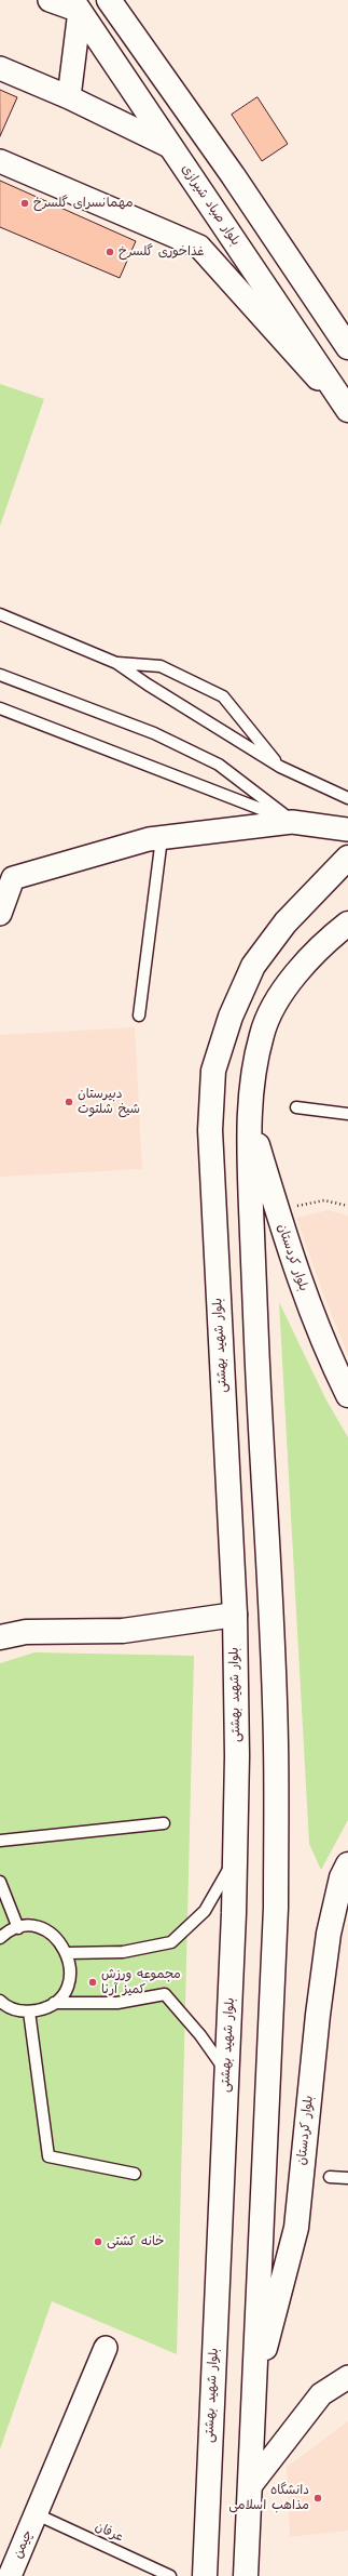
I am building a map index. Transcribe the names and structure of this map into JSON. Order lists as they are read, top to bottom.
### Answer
{
  "streets": {
    "main road": ["بلوار صیاد شیرازی", "بلوار کردستان", "بلوار شهید بهشتی"],
    "street": ["چیمن"],
    "lane": ["عرفان"]
  },
  "crossings": [
    ["عرفان", "چیمن"]
  ],
  "places": [
    "مهمانسرای گلسرخ",
    "غذاخوری گلسرخ",
    "دبیرستان شیخ شلتوت",
    "مجموعه ورزش کمیز آرنا",
    "خانه کشتی",
    "دانشگاه مذاهب اسلامی"
  ]
}
